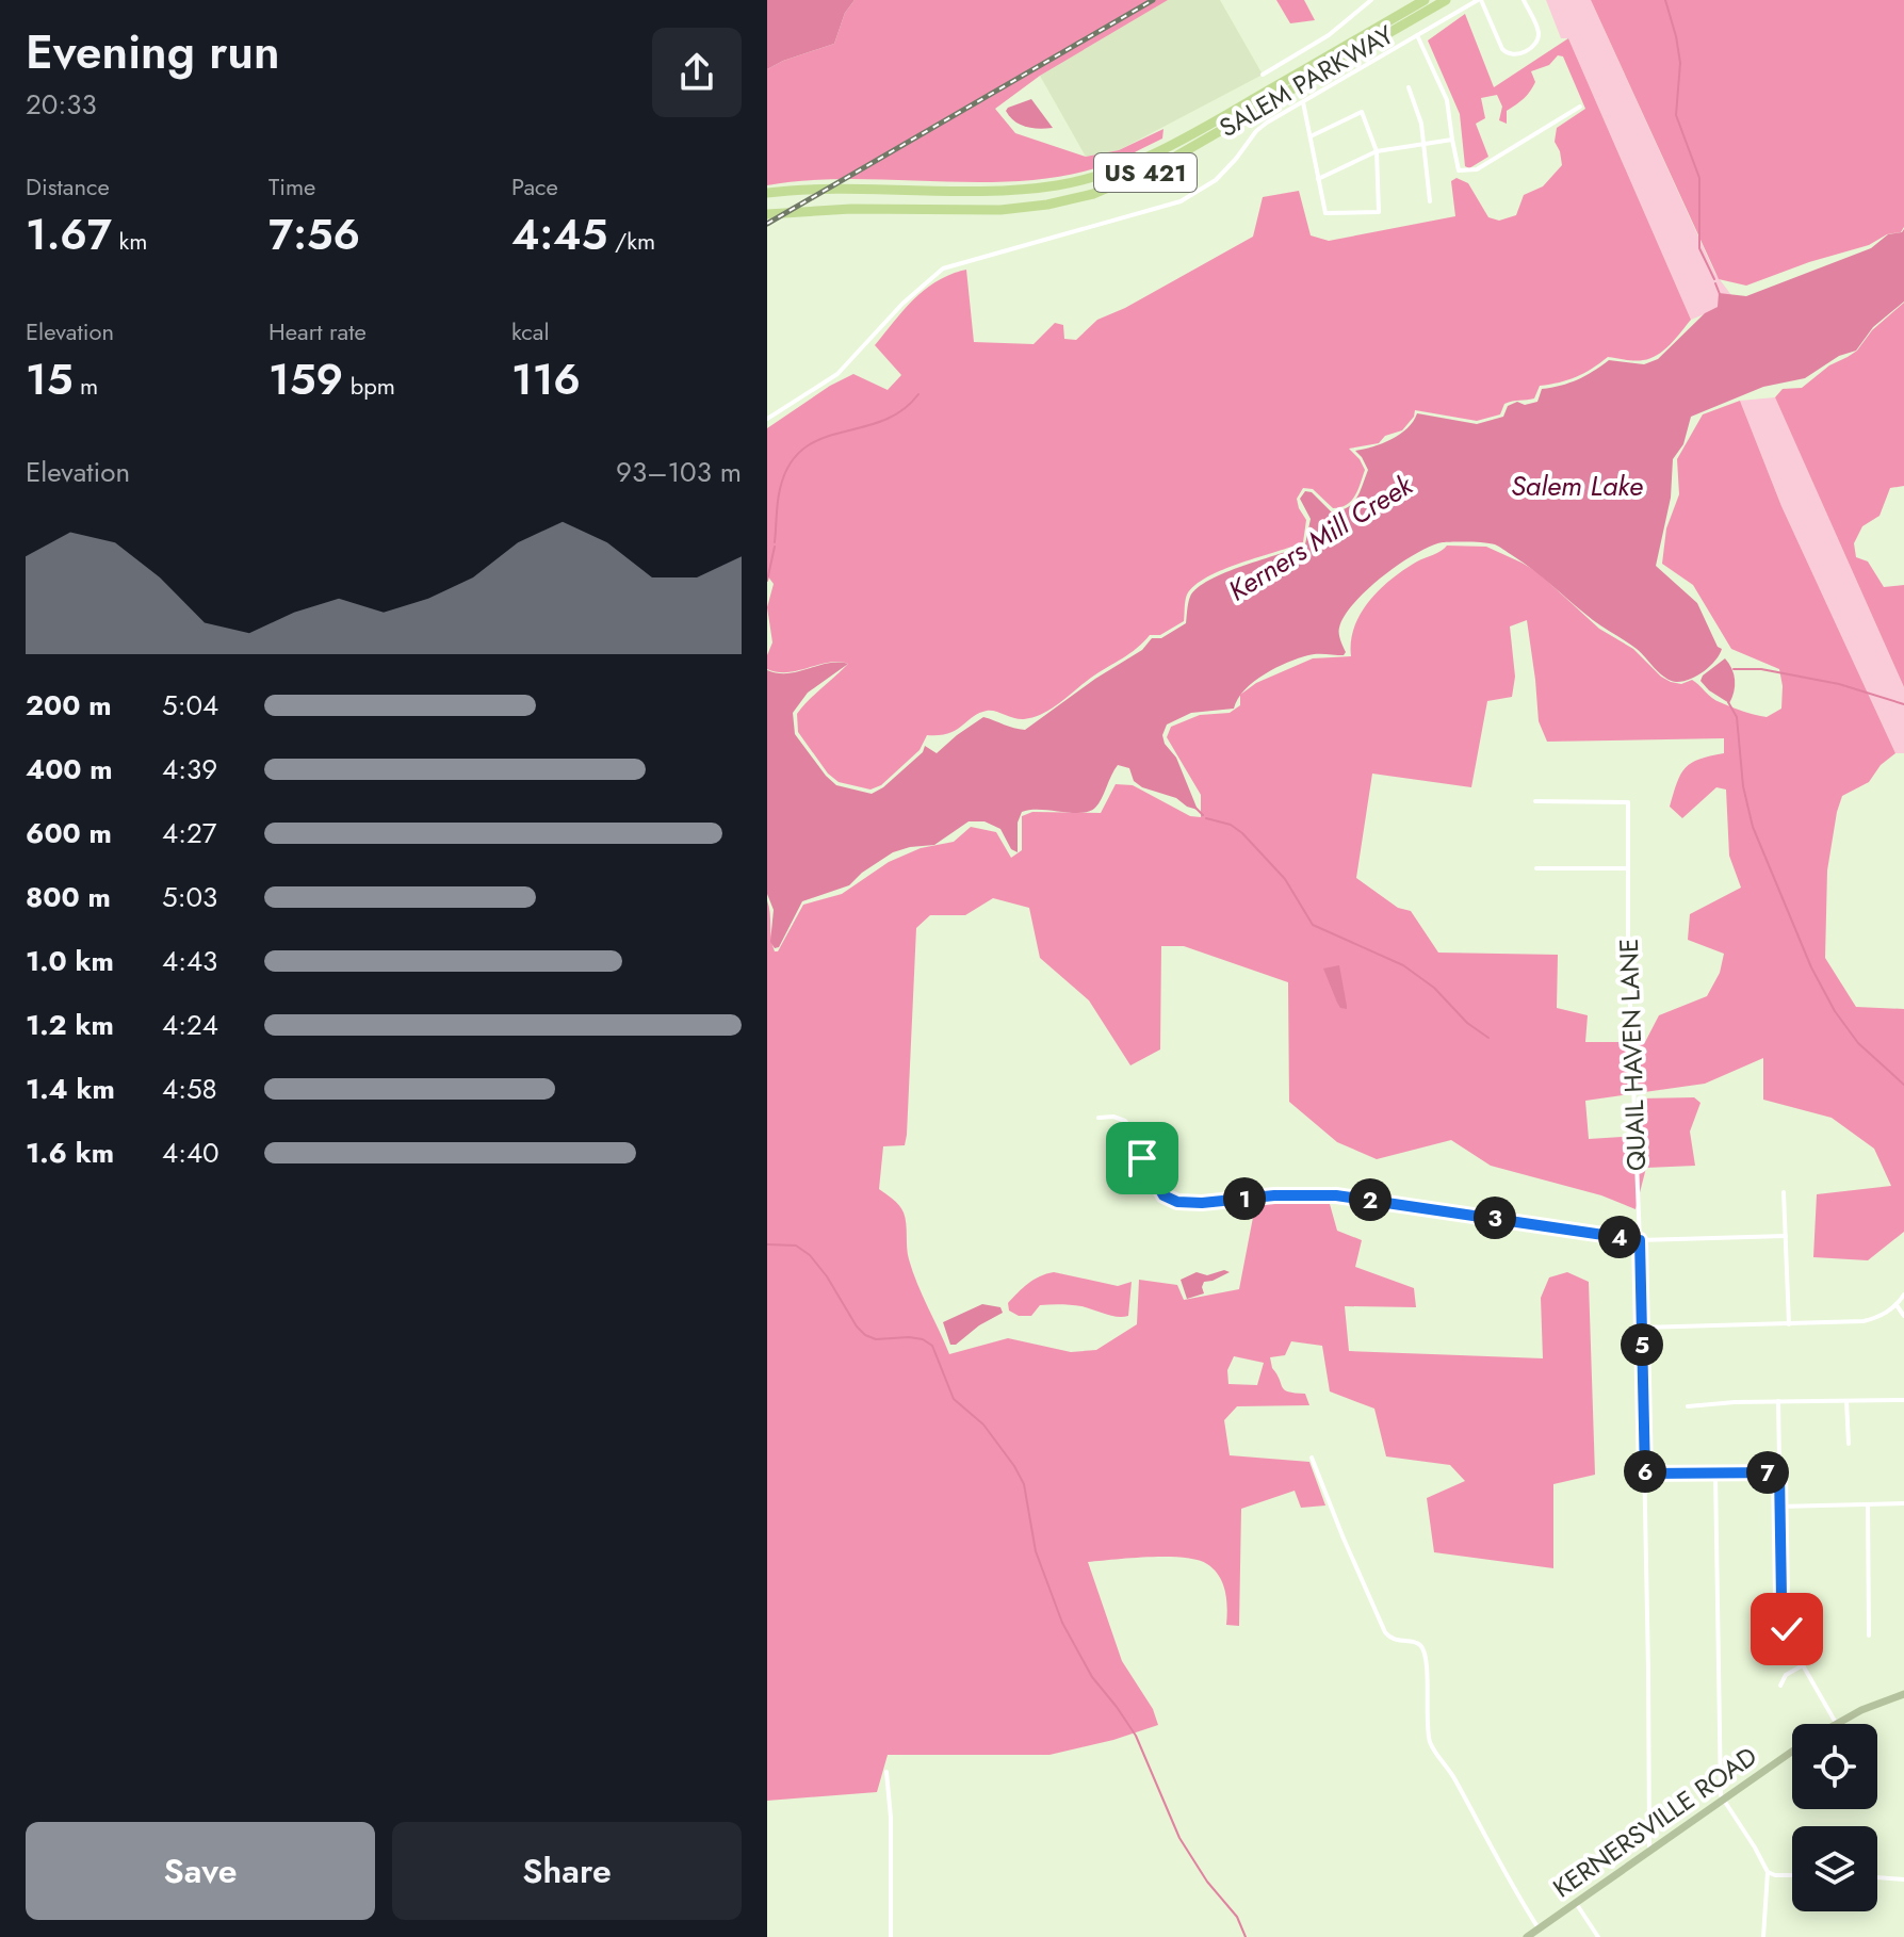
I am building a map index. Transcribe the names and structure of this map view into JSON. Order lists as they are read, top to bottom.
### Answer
{
  "streets": {
    "highway": ["SALEM PARKWAY", "US 421"],
    "main road": ["KERNERSVILLE ROAD"],
    "street": ["QUAIL HAVEN LANE"]
  },
  "crossings": [
    ["QUAIL HAVEN LANE", "KERNERSVILLE ROAD"]
  ],
  "water": ["Salem Lake", "Kerners Mill Creek"],
  "page": {
    "heading": ["Evening run", "20:33"],
    "stats": [
      ["Distance", "1.67 km"],
      ["Time", "7:56"],
      ["Pace", "4:45 /km"],
      ["Elevation", "15 m"],
      ["Heart rate", "159 bpm"],
      ["kcal", "116"]
    ],
    "chart": ["Elevation", "93–103 m"],
    "list": [
      {
        "name": "200 m",
        "note": "5:04"
      },
      {
        "name": "400 m",
        "note": "4:39"
      },
      {
        "name": "600 m",
        "note": "4:27"
      },
      {
        "name": "800 m",
        "note": "5:03"
      },
      {
        "name": "1.0 km",
        "note": "4:43"
      },
      {
        "name": "1.2 km",
        "note": "4:24"
      },
      {
        "name": "1.4 km",
        "note": "4:58"
      },
      {
        "name": "1.6 km",
        "note": "4:40"
      }
    ],
    "pins": [
      "1",
      "2",
      "3",
      "4",
      "5",
      "6",
      "7"
    ],
    "buttons": ["Save", "Share"]
  }
}
